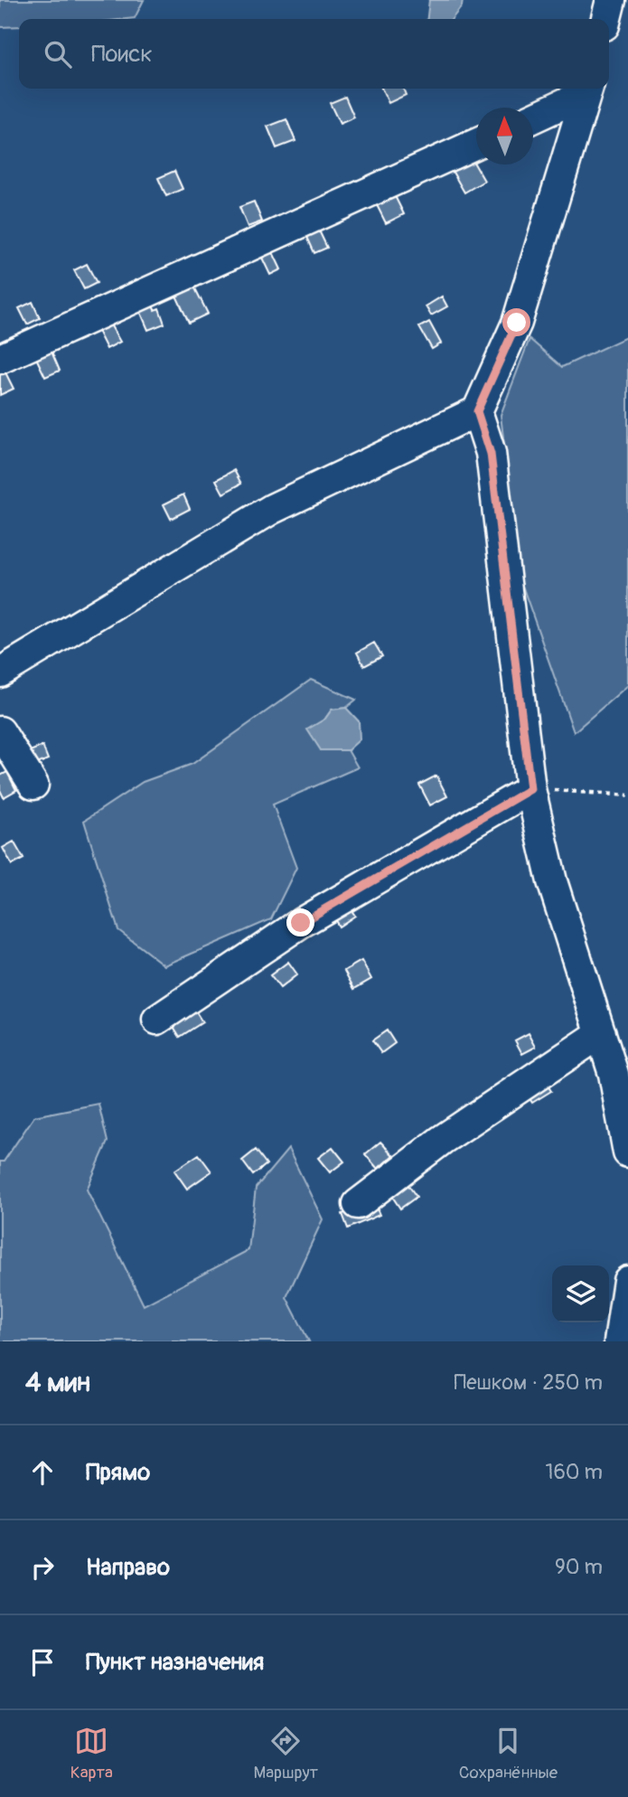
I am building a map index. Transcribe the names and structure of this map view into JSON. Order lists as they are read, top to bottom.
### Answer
{
  "north": "top",
  "page": {
    "search": "Поиск",
    "heading": ["4 мин", "Пешком · 250 m"],
    "list": [
      ["Прямо", "160 m"],
      ["Направо", "90 m"],
      "Пункт назначения"
    ],
    "nav": ["Карта", "Маршрут", "Сохранённые"]
  }
}
